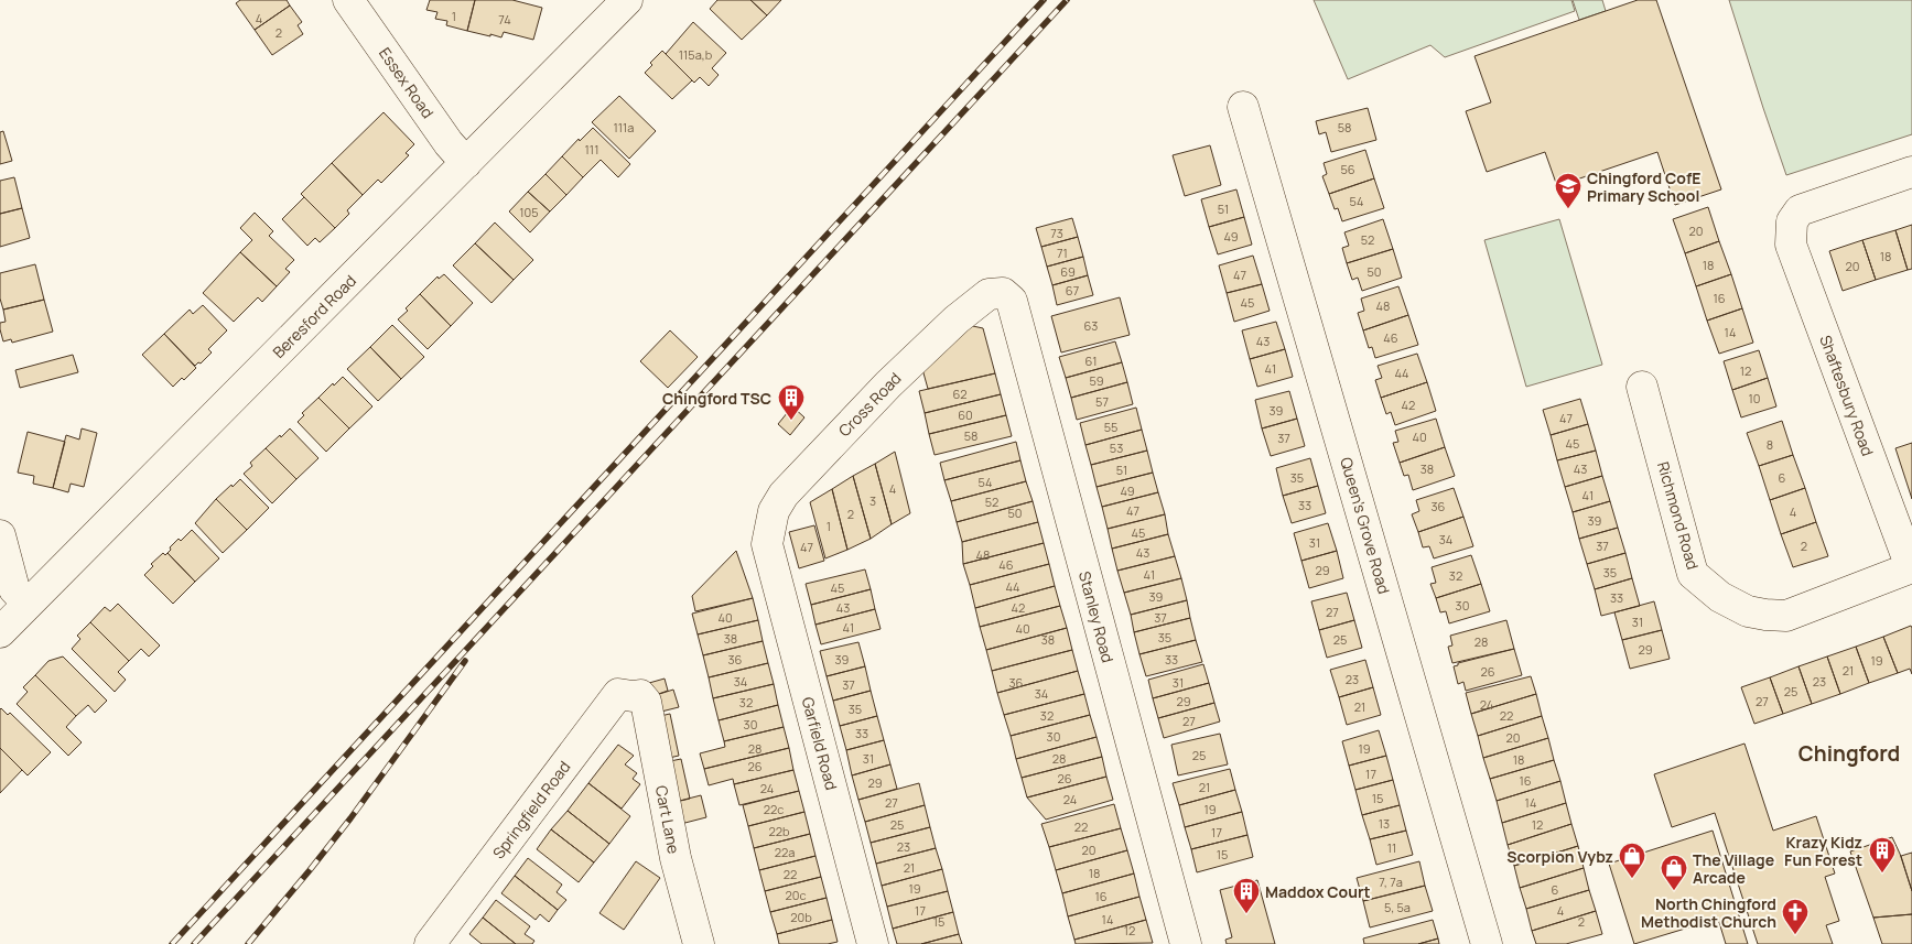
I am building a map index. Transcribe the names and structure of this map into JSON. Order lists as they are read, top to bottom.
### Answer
{
  "streets": {
    "street": [
      "Essex Road",
      "Beresford Road",
      "Shaftesbury Road",
      "Cross Road",
      "Richmond Road",
      "Queen's Grove Road",
      "Stanley Road",
      "Garfield Road",
      "Springfield Road",
      "Cart Lane"
    ]
  },
  "crossings": [
    ["Essex Road", "Beresford Road"],
    ["Shaftesbury Road", "Richmond Road"],
    ["Cross Road", "Stanley Road"],
    ["Cross Road", "Garfield Road"],
    ["Springfield Road", "Cart Lane"]
  ],
  "districts": ["Chingford"],
  "places": {
    "school or university": ["Chingford CofE Primary School"],
    "building": ["Chingford TSC", "Krazy Kidz Fun Forest", "Maddox Court"],
    "shop": ["Scorpion Vybz", "The Village Arcade"],
    "church": ["North Chingford Methodist Church"]
  },
  "house_numbers": [
    "1",
    "4",
    "74",
    "2",
    "115a,b",
    "111a",
    "58",
    "111",
    "56",
    "54",
    "51",
    "105",
    "20",
    "73",
    "49",
    "52",
    "71",
    "18",
    "18",
    "20",
    "69",
    "50",
    "47",
    "67",
    "16",
    "45",
    "48",
    "63",
    "14",
    "46",
    "43",
    "61",
    "41",
    "12",
    "44",
    "59",
    "62",
    "10",
    "57",
    "42",
    "39",
    "60",
    "47",
    "55",
    "58",
    "40",
    "37",
    "45",
    "8",
    "53",
    "38",
    "43",
    "51",
    "35",
    "6",
    "54",
    "4",
    "49",
    "41",
    "3",
    "52",
    "33",
    "36",
    "47",
    "4",
    "50",
    "2",
    "39",
    "1",
    "45",
    "34",
    "31",
    "37",
    "2",
    "47",
    "43",
    "48",
    "46",
    "29",
    "35",
    "41",
    "32",
    "44",
    "45",
    "39",
    "33",
    "30",
    "43",
    "42",
    "27",
    "40",
    "37",
    "31",
    "41",
    "40",
    "35",
    "38",
    "38",
    "25",
    "28",
    "29",
    "36",
    "39",
    "33",
    "19",
    "21",
    "26",
    "23",
    "34",
    "23",
    "36",
    "31",
    "37",
    "25",
    "34",
    "29",
    "27",
    "32",
    "24",
    "21",
    "35",
    "32",
    "22",
    "27",
    "30",
    "33",
    "30",
    "20",
    "28",
    "19",
    "25",
    "31",
    "28",
    "18",
    "26",
    "17",
    "26",
    "16",
    "29",
    "21",
    "24",
    "15",
    "24",
    "27",
    "14",
    "22c",
    "19",
    "13",
    "25",
    "12",
    "22",
    "22b",
    "17",
    "23",
    "11",
    "20",
    "22a",
    "15",
    "21",
    "18",
    "22",
    "7, 7a",
    "19",
    "6",
    "20c",
    "16",
    "5, 5a",
    "17",
    "4",
    "20b",
    "14",
    "15",
    "2",
    "12"
  ]
}
